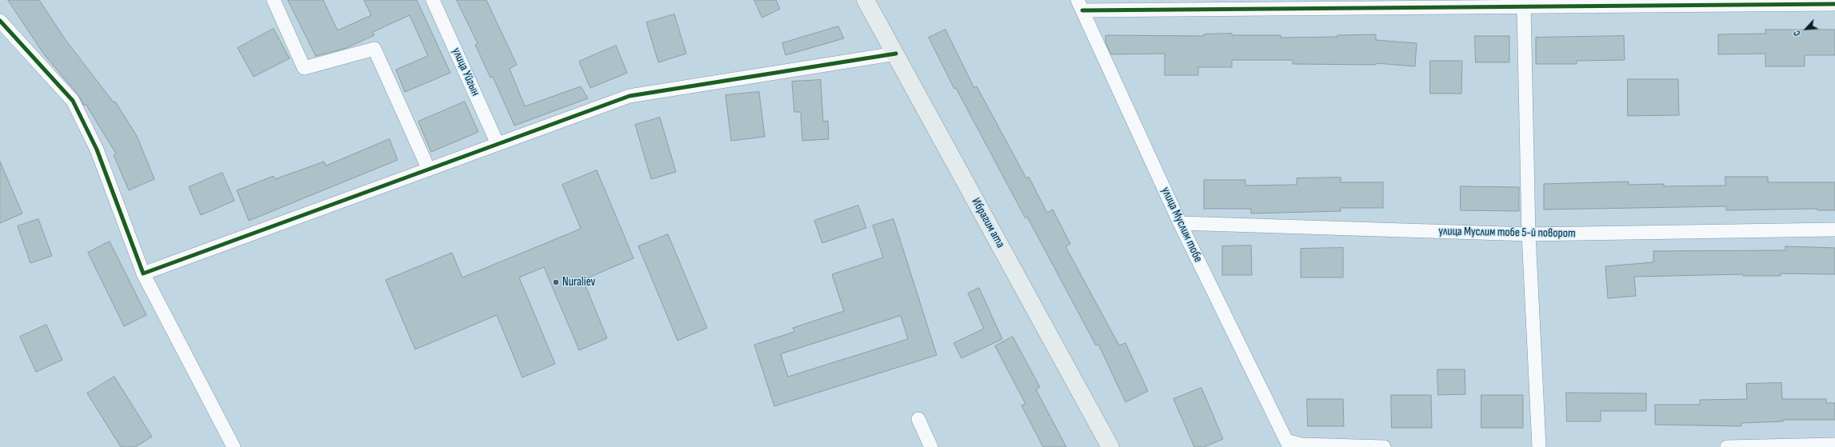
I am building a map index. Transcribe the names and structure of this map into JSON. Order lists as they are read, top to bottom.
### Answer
{
  "streets": {
    "street": [
      "улица Уйгын",
      "Ибрагим ата",
      "улица Муслим тобе",
      "улица Муслим тобе 5-й поворот"
    ]
  },
  "crossings": [
    ["улица Муслим тобе", "улица Муслим тобе 5-й поворот"]
  ],
  "places": ["Nuraliev"],
  "north": "bottom left"
}
